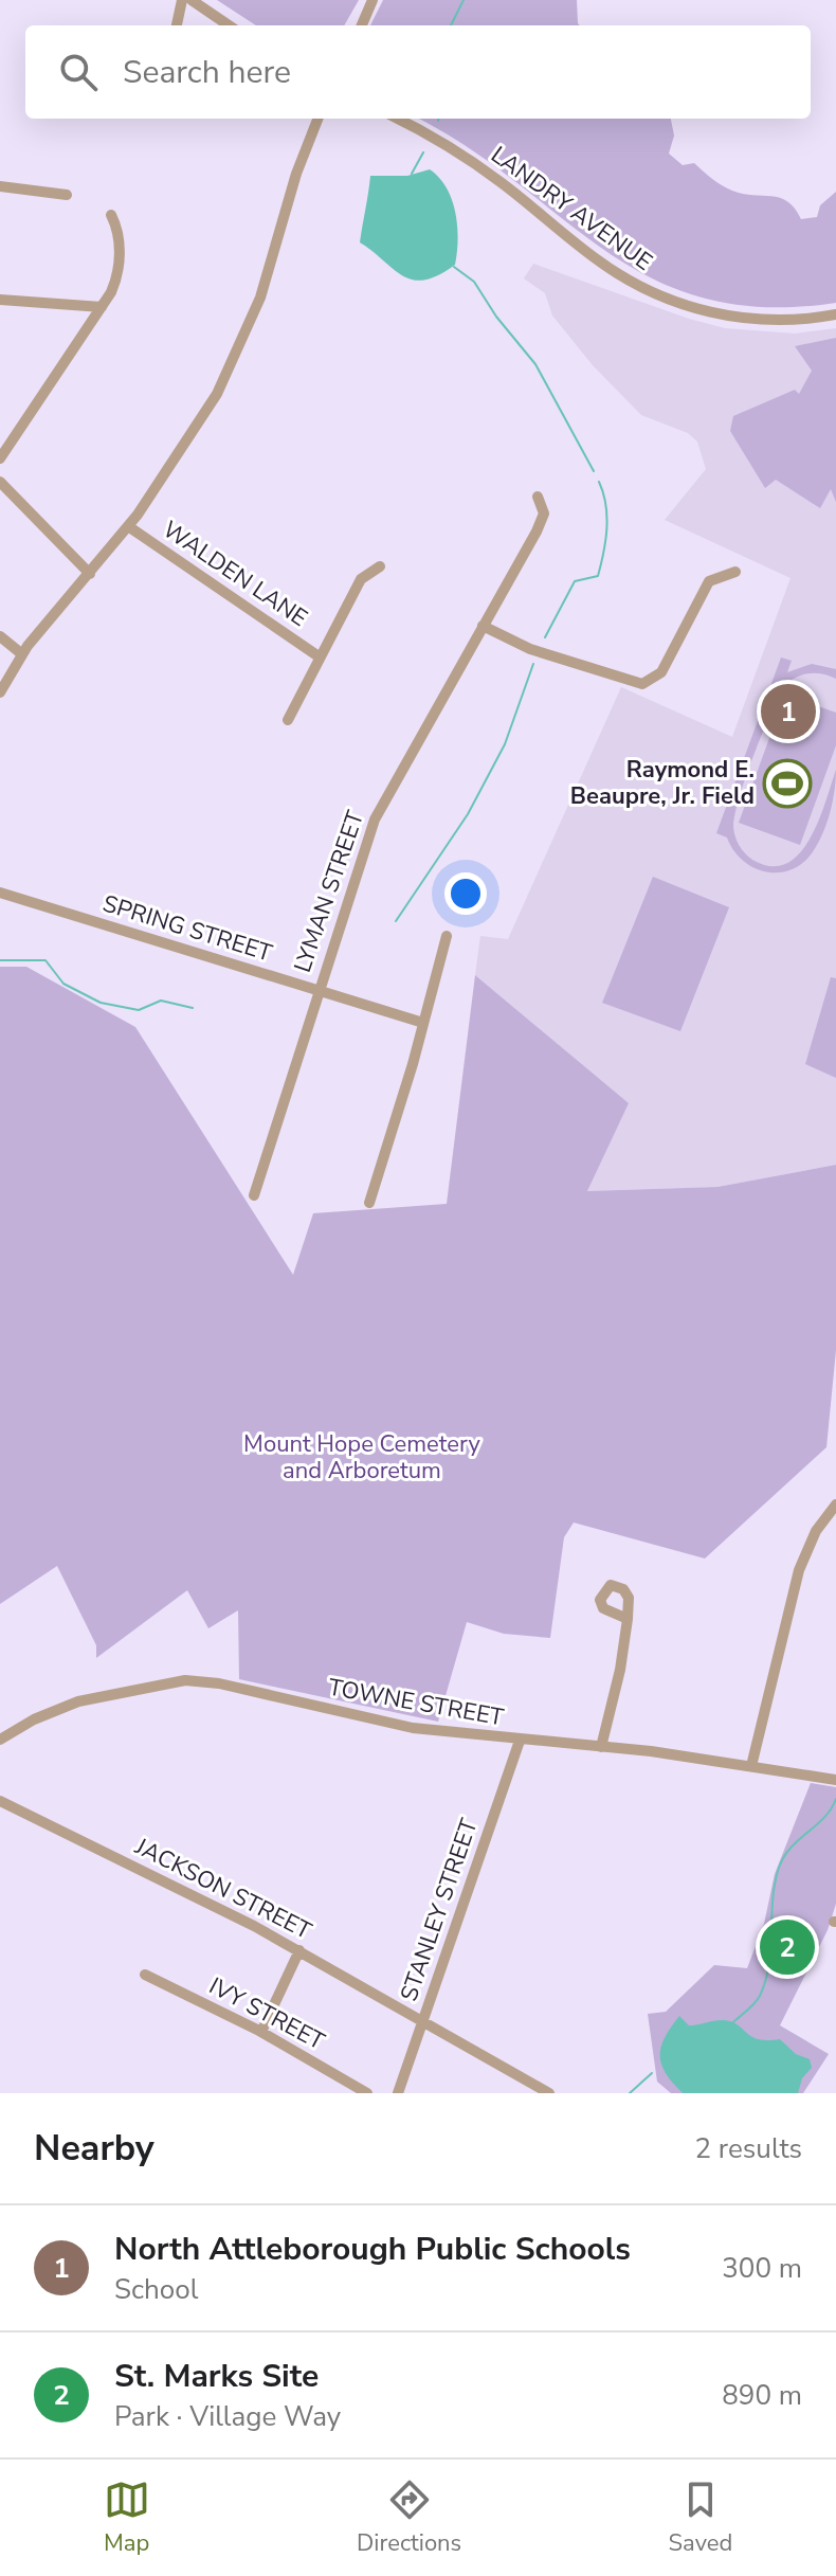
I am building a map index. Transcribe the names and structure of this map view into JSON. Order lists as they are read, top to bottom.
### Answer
{
  "streets": {
    "street": [
      "LANDRY AVENUE",
      "WALDEN LANE",
      "LYMAN STREET",
      "SPRING STREET",
      "TOWNE STREET",
      "JACKSON STREET",
      "STANLEY STREET",
      "IVY STREET"
    ]
  },
  "crossings": [
    ["LYMAN STREET", "SPRING STREET"],
    ["TOWNE STREET", "STANLEY STREET"],
    ["JACKSON STREET", "STANLEY STREET"]
  ],
  "parks": ["Mount Hope Cemetery and Arboretum"],
  "places": {
    "sports": ["Raymond E. Beaupre, Jr. Field"]
  },
  "page": {
    "search": "Search here",
    "pins": ["1", "2"],
    "heading": ["Nearby", "2 results"],
    "list": [
      {
        "mark": "1",
        "name": "North Attleborough Public Schools",
        "note": "School",
        "value": "300 m"
      },
      {
        "mark": "2",
        "name": "St. Marks Site",
        "note": "Park · Village Way",
        "value": "890 m"
      }
    ],
    "nav": ["Map", "Directions", "Saved"]
  }
}
